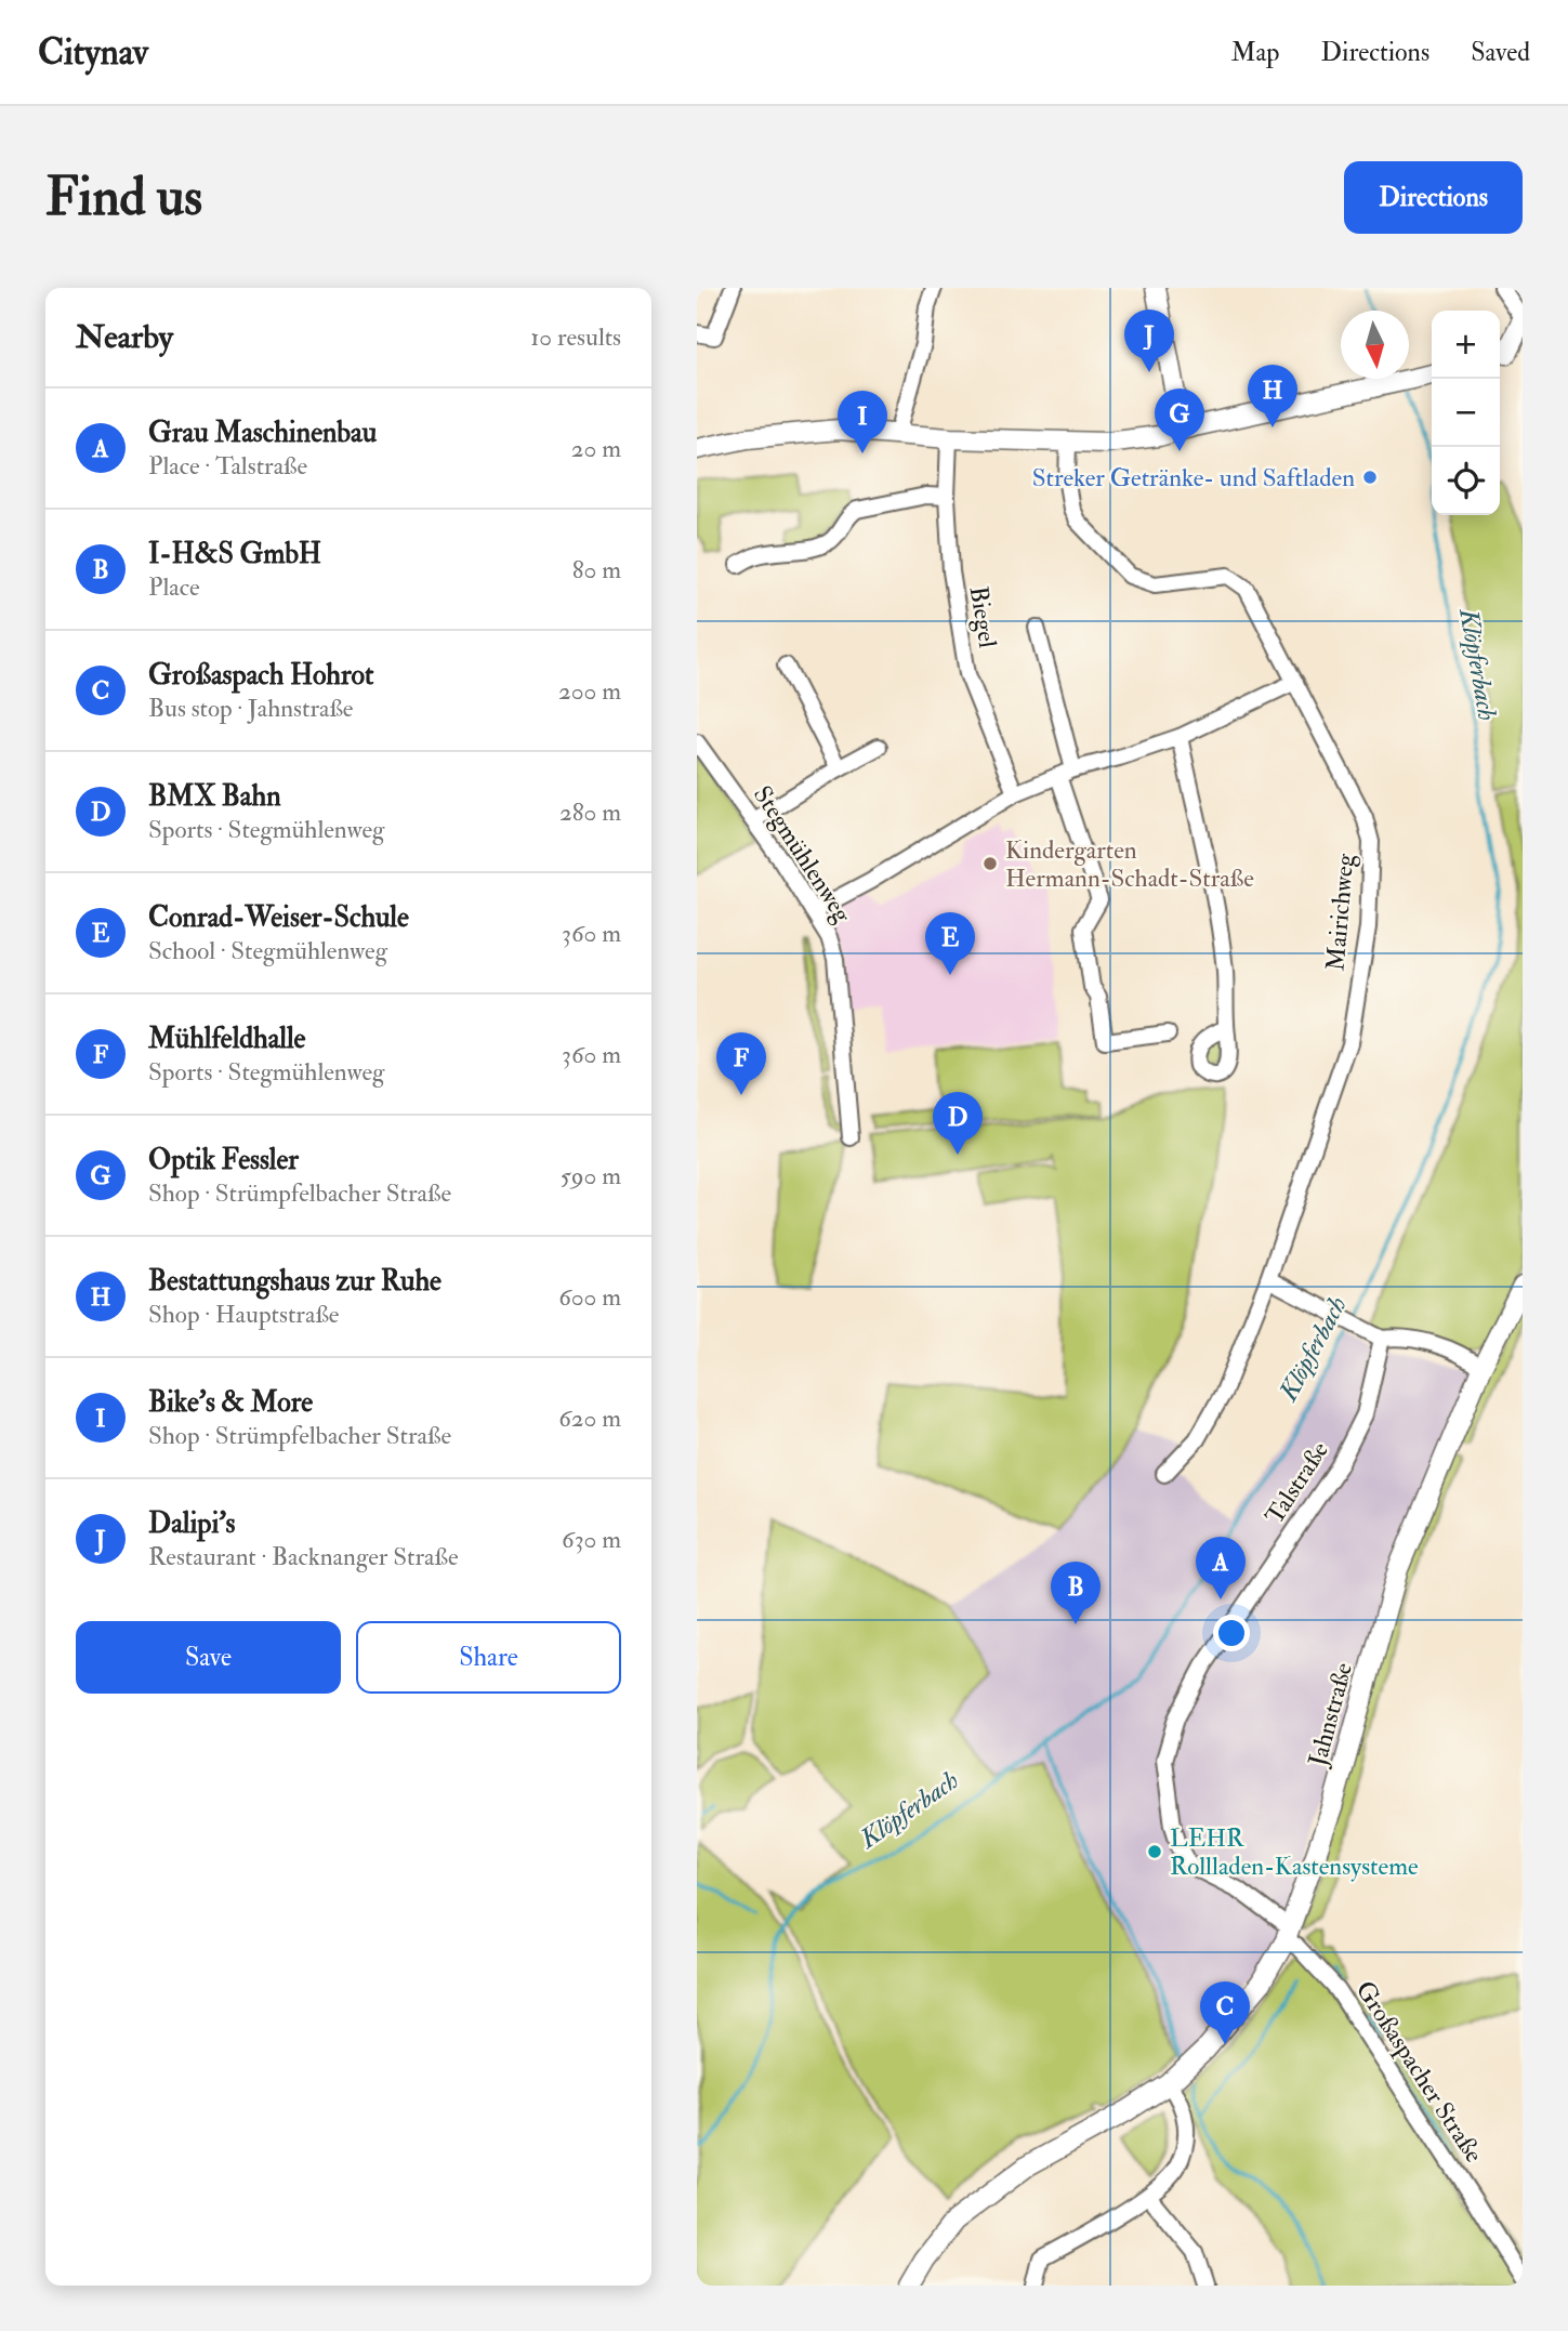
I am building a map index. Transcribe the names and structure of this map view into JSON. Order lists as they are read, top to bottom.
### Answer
{
  "streets": {
    "street": [
      "Biegel",
      "Stegmühlenweg",
      "Mairichweg",
      "Talstraße",
      "Jahnstraße",
      "Großaspacher Straße"
    ]
  },
  "crossings": [
    ["Talstraße", "Jahnstraße"],
    ["Talstraße", "Großaspacher Straße"],
    ["Jahnstraße", "Großaspacher Straße"]
  ],
  "water": ["Klöpferbach"],
  "places": ["Streker Getränke- und Saftladen", "Kindergarten Hermann-Schadt-Straße", "LEHR Rollladen-Kastensysteme"],
  "north": "bottom",
  "page": {
    "header": "Citynav",
    "nav": ["Map", "Directions", "Saved"],
    "buttons": [
      "Directions",
      ["Save", "Share"]
    ],
    "title": "Find us",
    "heading": ["Nearby", "10 results"],
    "pins": [
      "J",
      "H",
      "G",
      "I",
      "E",
      "F",
      "D",
      "A",
      "B",
      "C"
    ],
    "map_buttons": ["+", "−"],
    "list": [
      {
        "mark": "A",
        "name": "Grau Maschinenbau",
        "note": "Place · Talstraße",
        "value": "20 m"
      },
      {
        "mark": "B",
        "name": "I-H&S GmbH",
        "note": "Place",
        "value": "80 m"
      },
      {
        "mark": "C",
        "name": "Großaspach Hohrot",
        "note": "Bus stop · Jahnstraße",
        "value": "200 m"
      },
      {
        "mark": "D",
        "name": "BMX Bahn",
        "note": "Sports · Stegmühlenweg",
        "value": "280 m"
      },
      {
        "mark": "E",
        "name": "Conrad-Weiser-Schule",
        "note": "School · Stegmühlenweg",
        "value": "360 m"
      },
      {
        "mark": "F",
        "name": "Mühlfeldhalle",
        "note": "Sports · Stegmühlenweg",
        "value": "360 m"
      },
      {
        "mark": "G",
        "name": "Optik Fessler",
        "note": "Shop · Strümpfelbacher Straße",
        "value": "590 m"
      },
      {
        "mark": "H",
        "name": "Bestattungshaus zur Ruhe",
        "note": "Shop · Hauptstraße",
        "value": "600 m"
      },
      {
        "mark": "I",
        "name": "Bike's & More",
        "note": "Shop · Strümpfelbacher Straße",
        "value": "620 m"
      },
      {
        "mark": "J",
        "name": "Dalipi's",
        "note": "Restaurant · Backnanger Straße",
        "value": "630 m"
      }
    ]
  }
}
